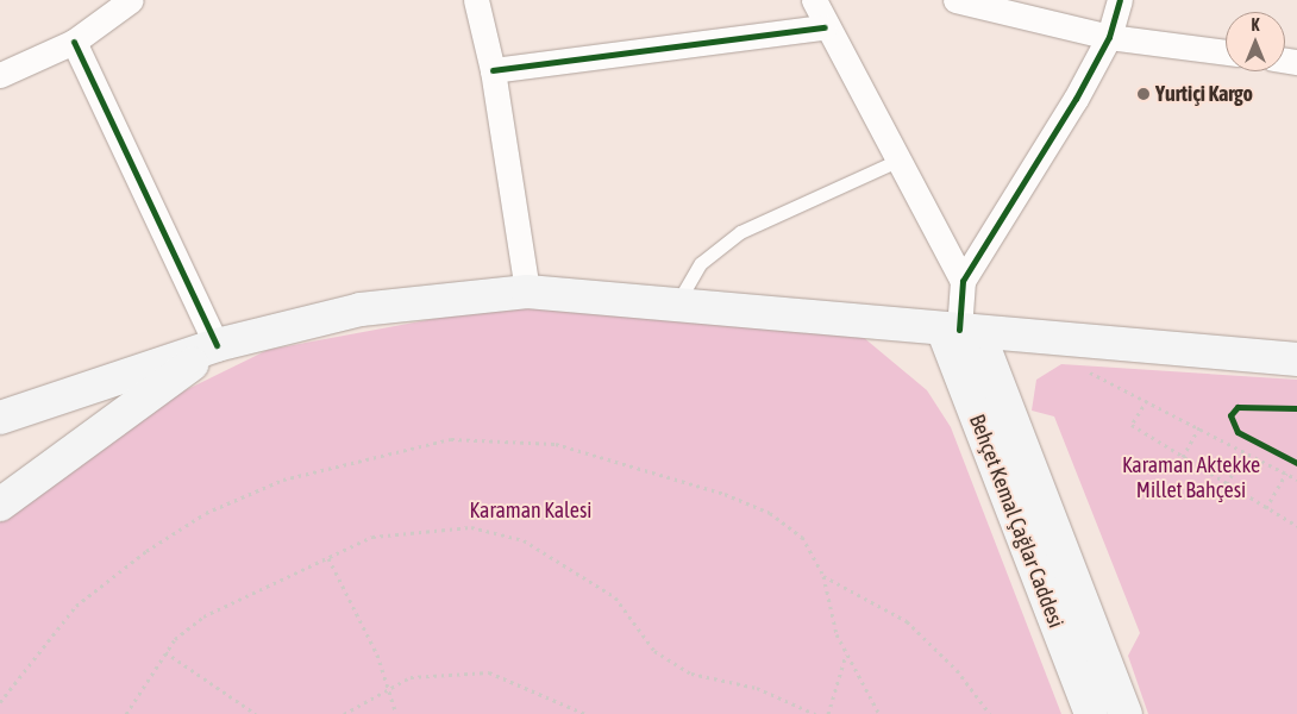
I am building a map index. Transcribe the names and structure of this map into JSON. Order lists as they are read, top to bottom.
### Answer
{
  "streets": {
    "main road": ["Behçet Kemal Çağlar Caddesi"]
  },
  "parks": ["Karaman Aktekke Millet Bahçesi", "Karaman Kalesi"],
  "places": ["Yurtiçi Kargo"],
  "north": "top"
}
